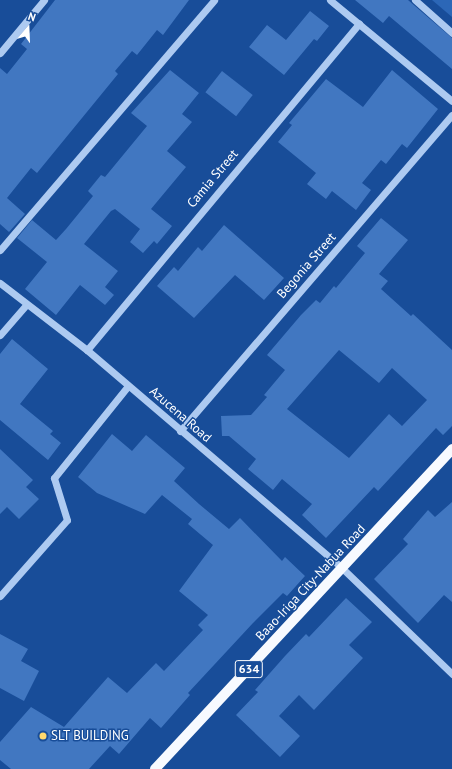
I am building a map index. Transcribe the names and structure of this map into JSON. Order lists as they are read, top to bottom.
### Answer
{
  "streets": {
    "main road": ["Baao-Iriga City-Nabua Road", "634"],
    "street": ["Camia Street", "Begonia Street", "Azucena Road"]
  },
  "crossings": [
    ["Camia Street", "Azucena Road"],
    ["Begonia Street", "Azucena Road"],
    ["Azucena Road", "Baao-Iriga City-Nabua Road"]
  ],
  "places": ["SLT BUILDING"],
  "north": "top"
}
